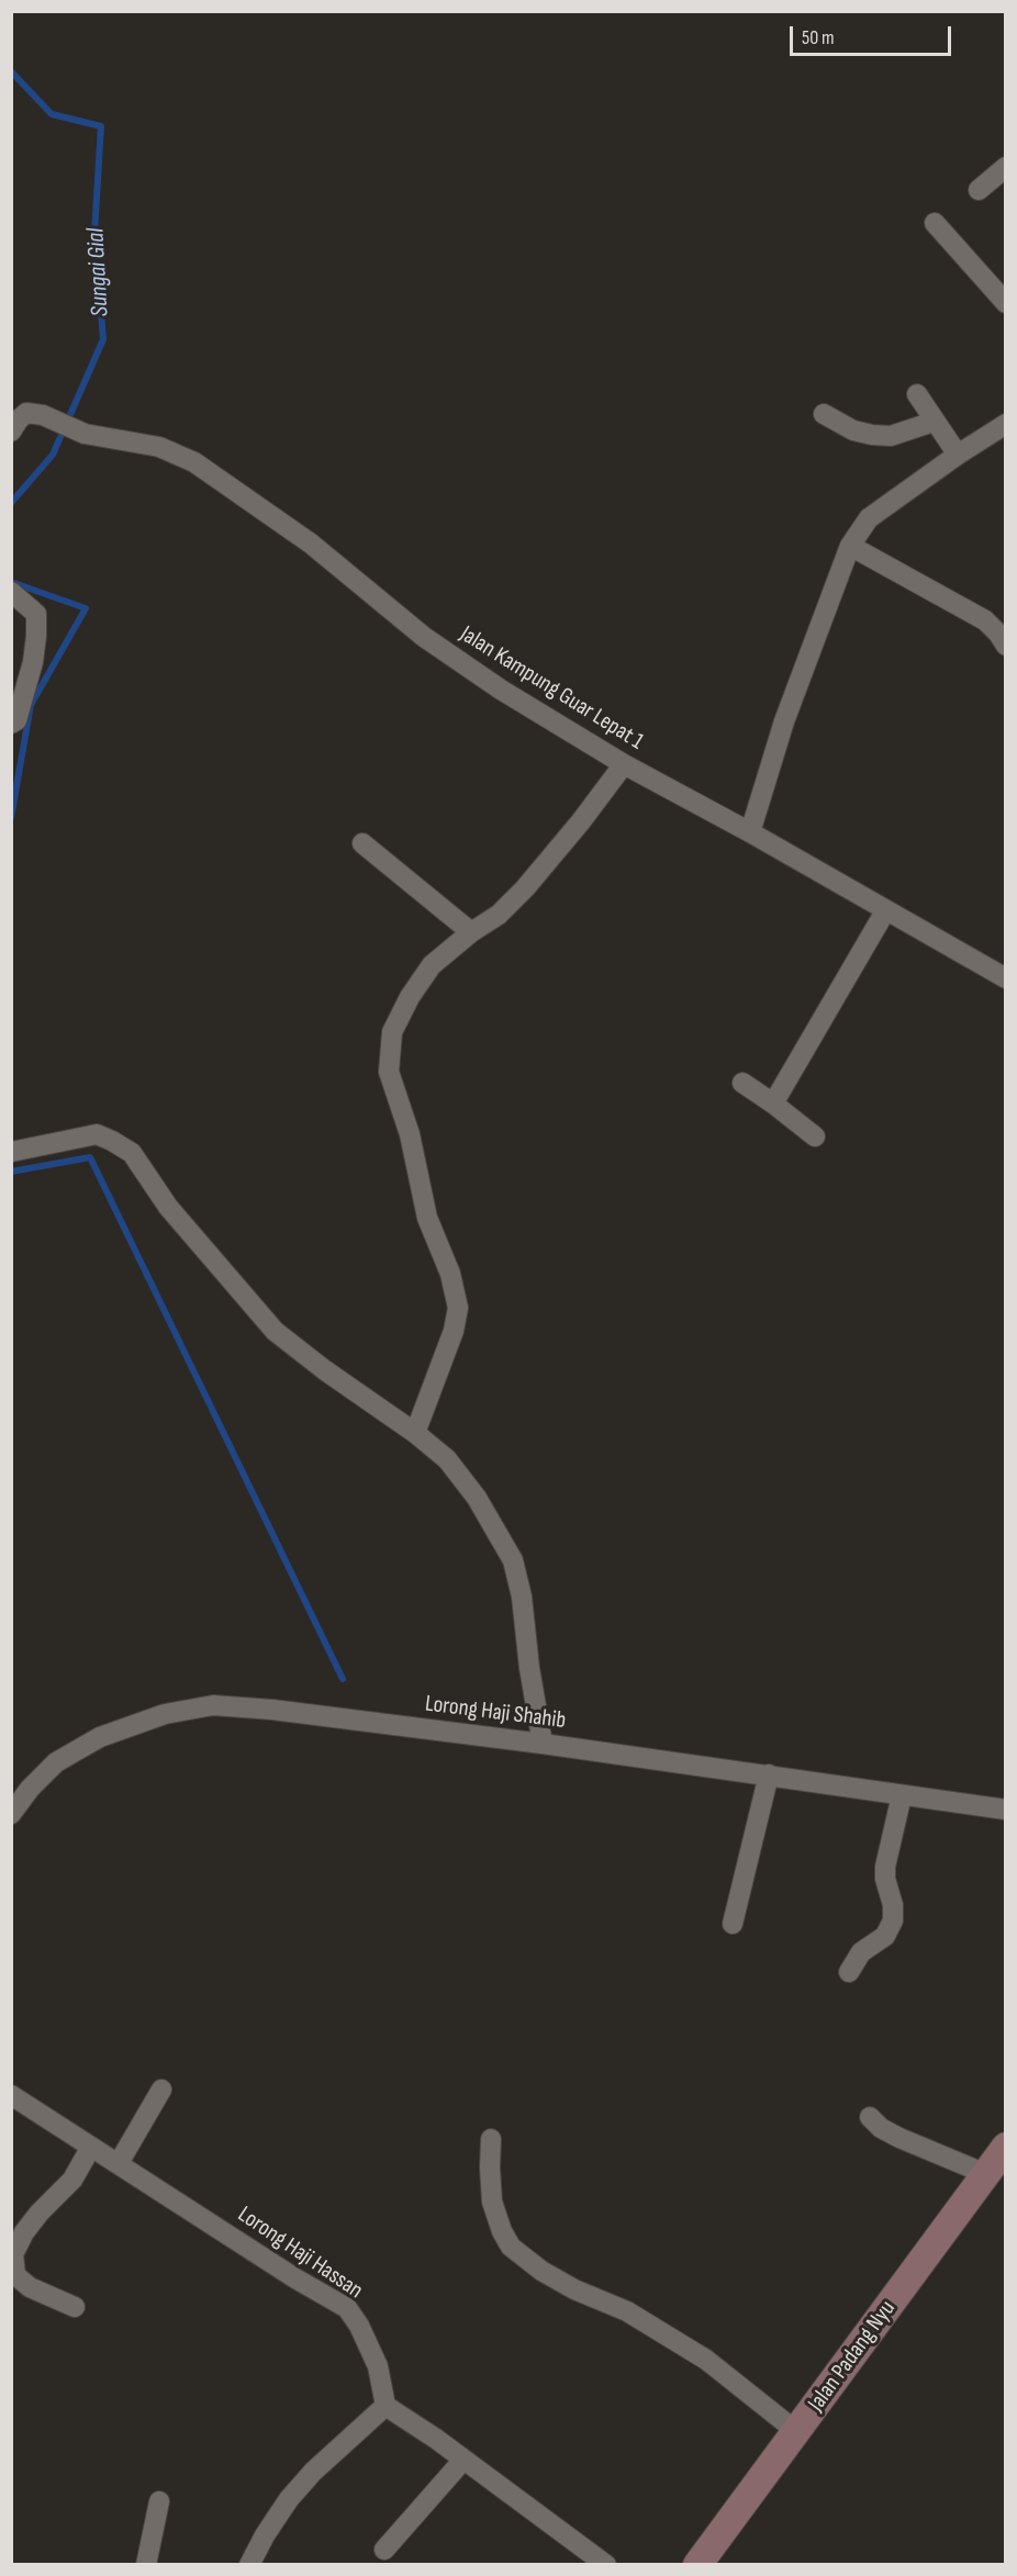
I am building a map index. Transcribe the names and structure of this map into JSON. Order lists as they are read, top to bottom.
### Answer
{
  "streets": {
    "street": [
      "Jalan Kampung Guar Lepat 1",
      "Lorong Haji Shahib",
      "Lorong Haji Hassan",
      "Jalan Padang Nyu"
    ]
  },
  "water": ["Sungai Gial"],
  "scale_bar": "50 m"
}
